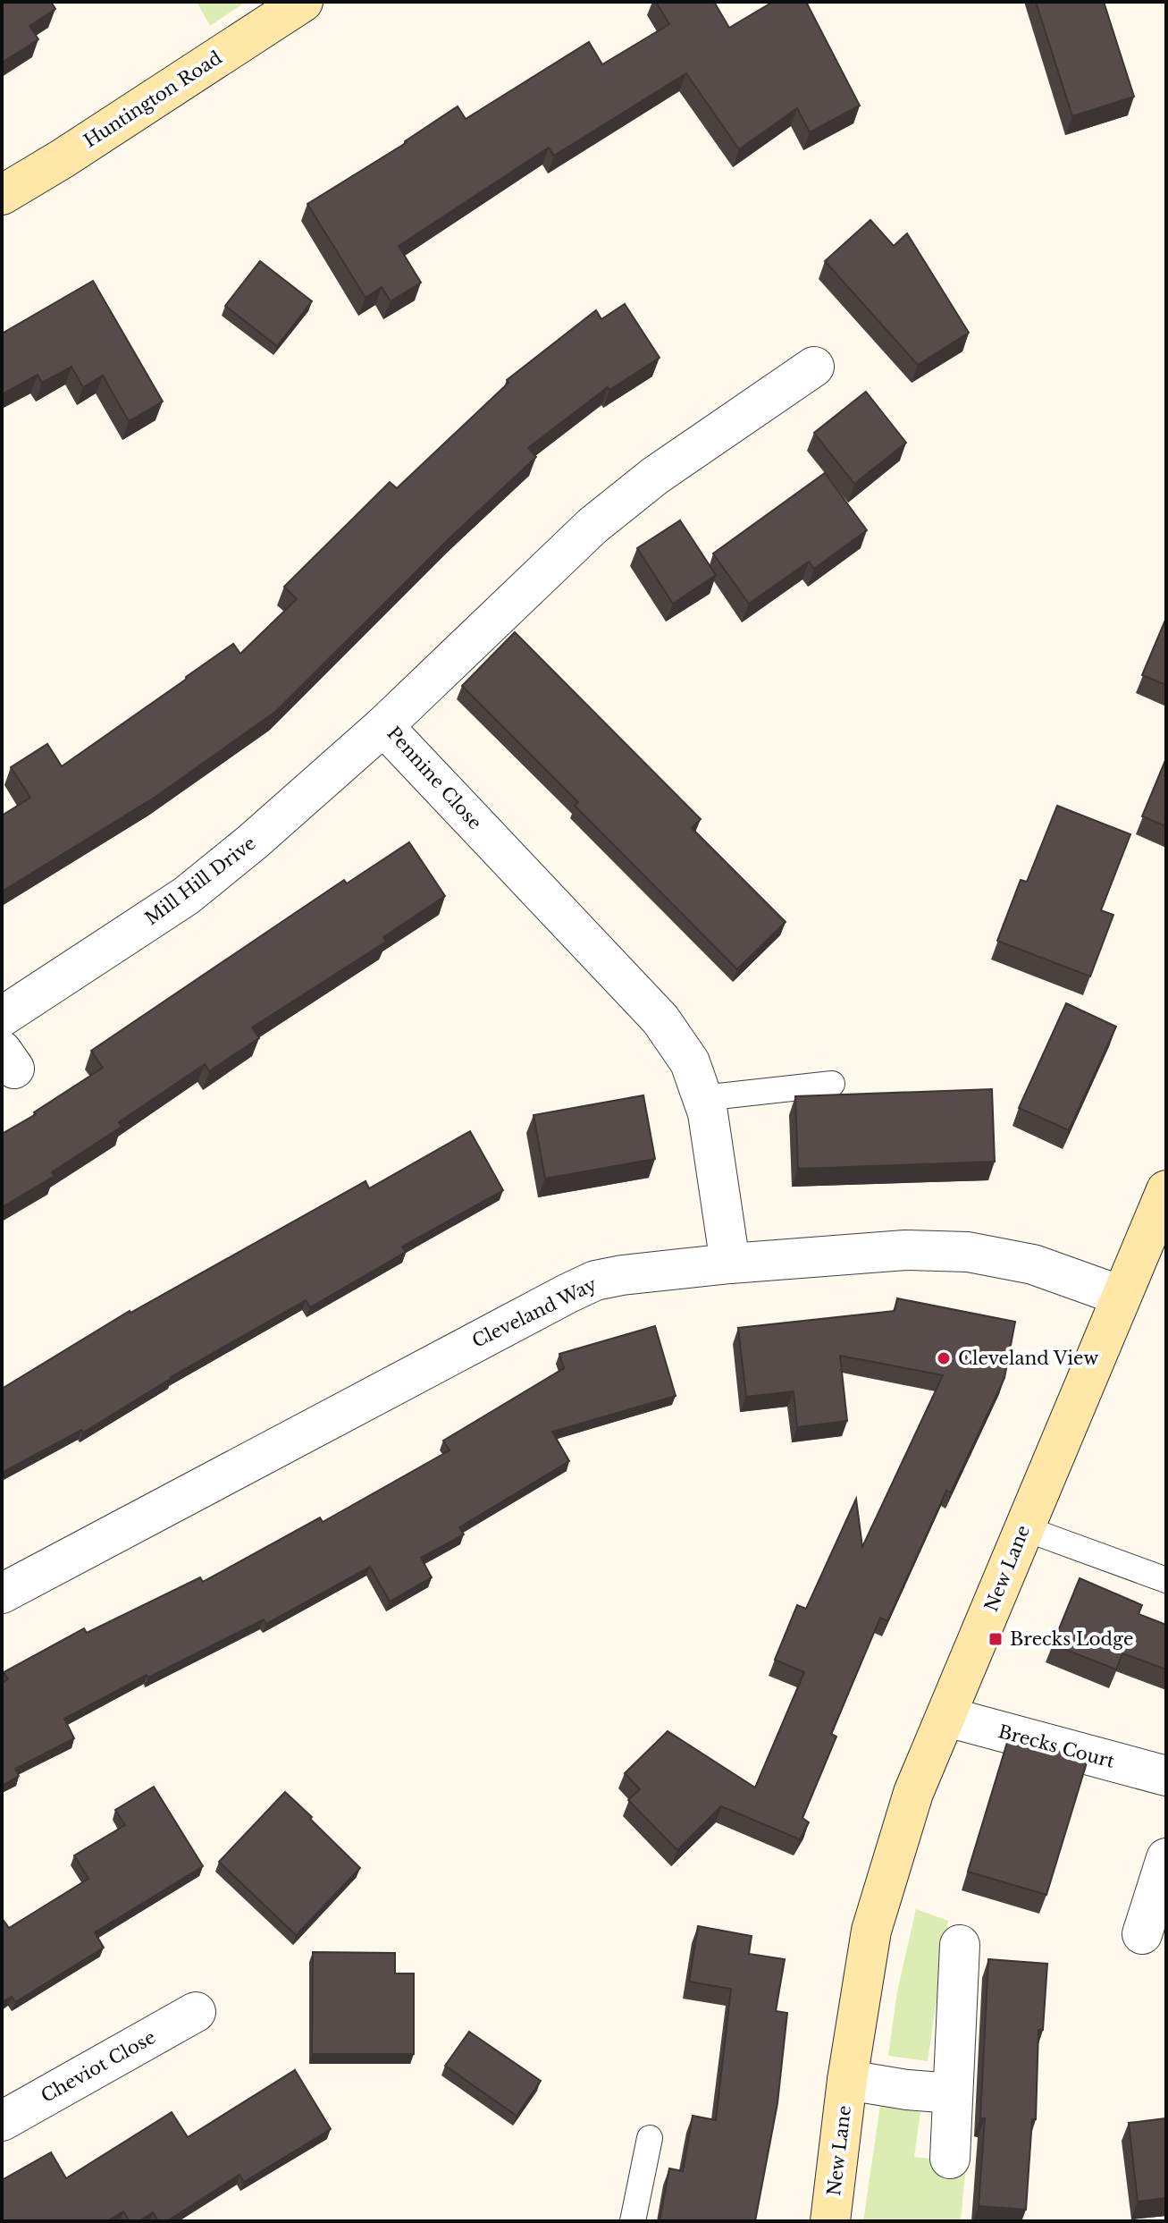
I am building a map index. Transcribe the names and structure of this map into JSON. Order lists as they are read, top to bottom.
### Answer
{
  "streets": {
    "street": [
      "Huntington Road",
      "Pennine Close",
      "Mill Hill Drive",
      "Cleveland Way",
      "New Lane",
      "Brecks Court",
      "Cheviot Close"
    ]
  },
  "crossings": [
    ["Pennine Close", "Mill Hill Drive"],
    ["Pennine Close", "Cleveland Way"],
    ["Cleveland Way", "New Lane"],
    ["New Lane", "Brecks Court"]
  ],
  "places": {
    "other": ["Cleveland View"],
    "transit": ["Brecks Lodge"]
  }
}
